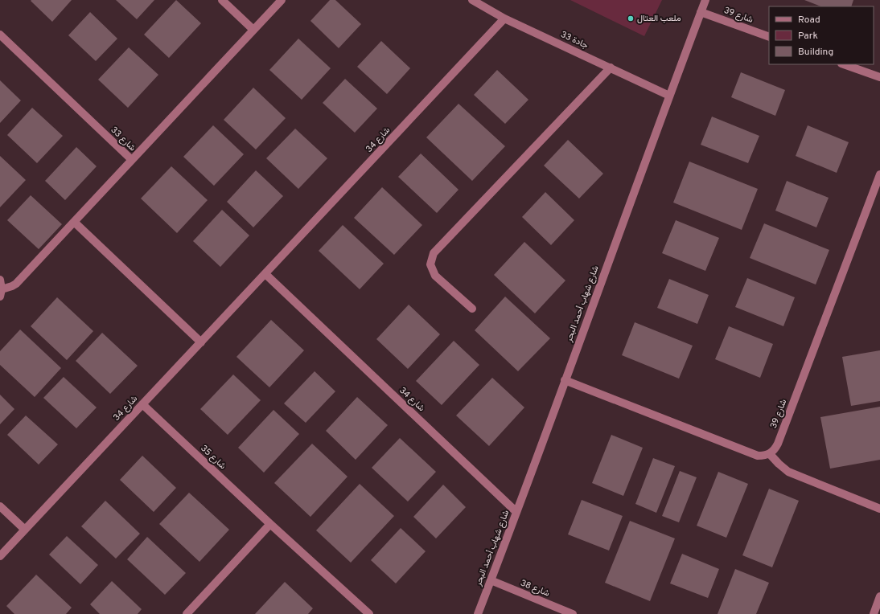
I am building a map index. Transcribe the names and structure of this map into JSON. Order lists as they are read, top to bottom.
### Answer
{
  "streets": {
    "street": [
      "شارع 39",
      "جادة 33",
      "شارع 33",
      "شارع 34",
      "شارع شهاب أحمد البحر",
      "شارع 35",
      "شارع 38"
    ]
  },
  "crossings": [
    ["شارع 39", "شارع شهاب أحمد البحر"],
    ["جادة 33", "شارع 34"],
    ["جادة 33", "شارع شهاب أحمد البحر"],
    ["شارع 34", "شارع شهاب أحمد البحر"],
    ["شارع 34", "شارع 35"],
    ["شارع شهاب أحمد البحر", "شارع 38"]
  ],
  "places": ["ملعب العتال"],
  "legend": ["Road", "Park", "Building"]
}
